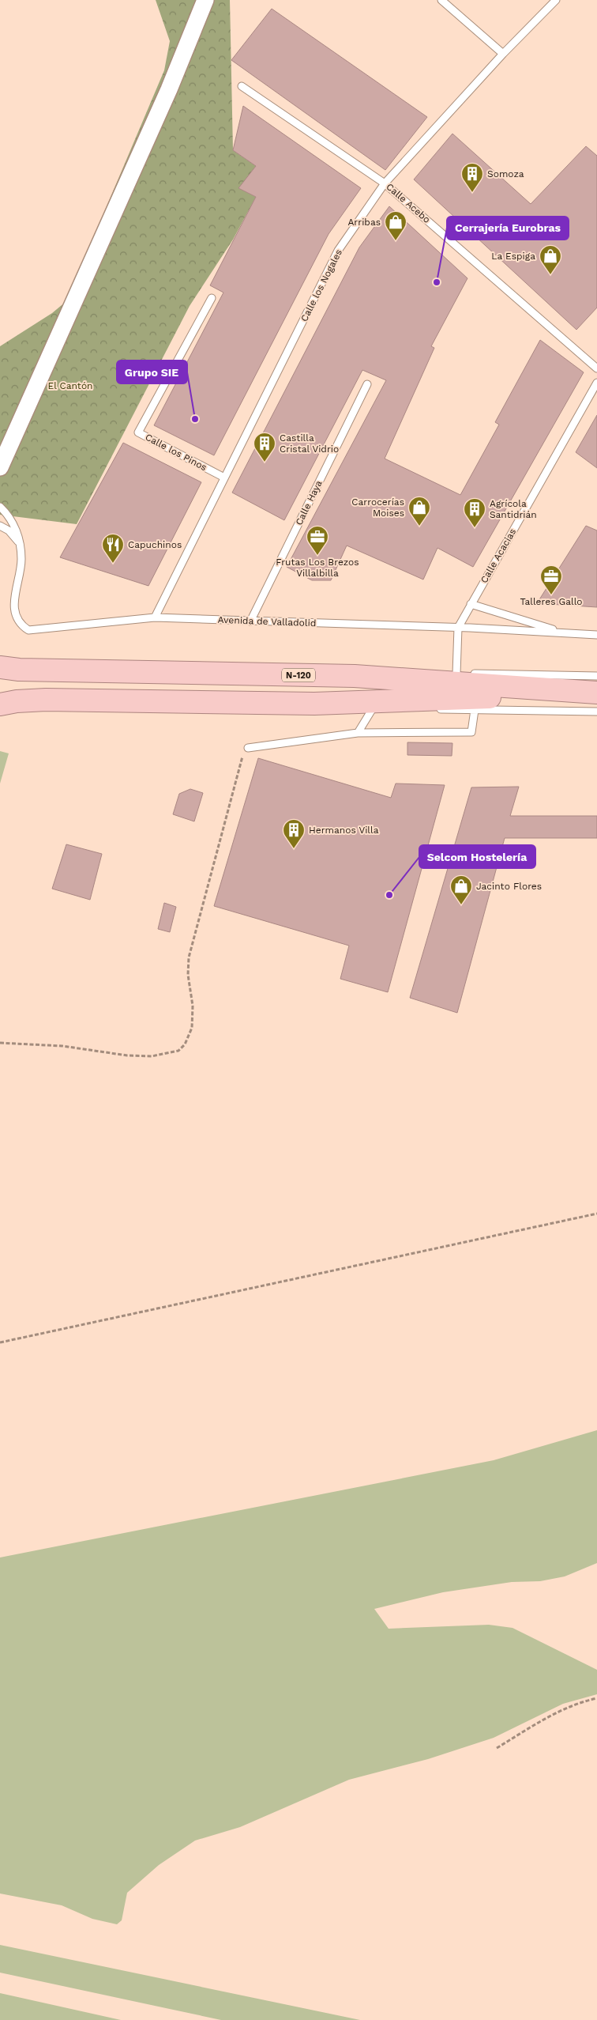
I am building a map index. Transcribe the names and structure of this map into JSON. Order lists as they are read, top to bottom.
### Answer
{
  "streets": {
    "highway": ["N-120"],
    "lane": [
      "Calle Acebo",
      "Calle los Nogales",
      "Calle los Pinos",
      "Calle Haya",
      "Calle Acacias",
      "Avenida de Valladolid"
    ]
  },
  "crossings": [
    ["Calle Acebo", "Calle los Nogales"],
    ["Calle los Nogales", "Calle los Pinos"],
    ["Calle los Nogales", "Avenida de Valladolid"],
    ["Calle Haya", "Avenida de Valladolid"],
    ["Calle Acacias", "Avenida de Valladolid"]
  ],
  "parks": ["El Cantón"],
  "places": {
    "building": [
      "Somoza",
      "Castilla Cristal Vidrio",
      "Agrícola Santidrián",
      "Hermanos Villa"
    ],
    "shop": [
      "Arribas",
      "La Espiga",
      "Carrocerías Moises",
      "Jacinto Flores"
    ],
    "other": ["Cerrajería Eurobras", "Grupo SIE", "Selcom Hostelería"],
    "office": ["Frutas Los Brezos Villalbilla", "Talleres Gallo"],
    "restaurant": ["Capuchinos"]
  }
}
